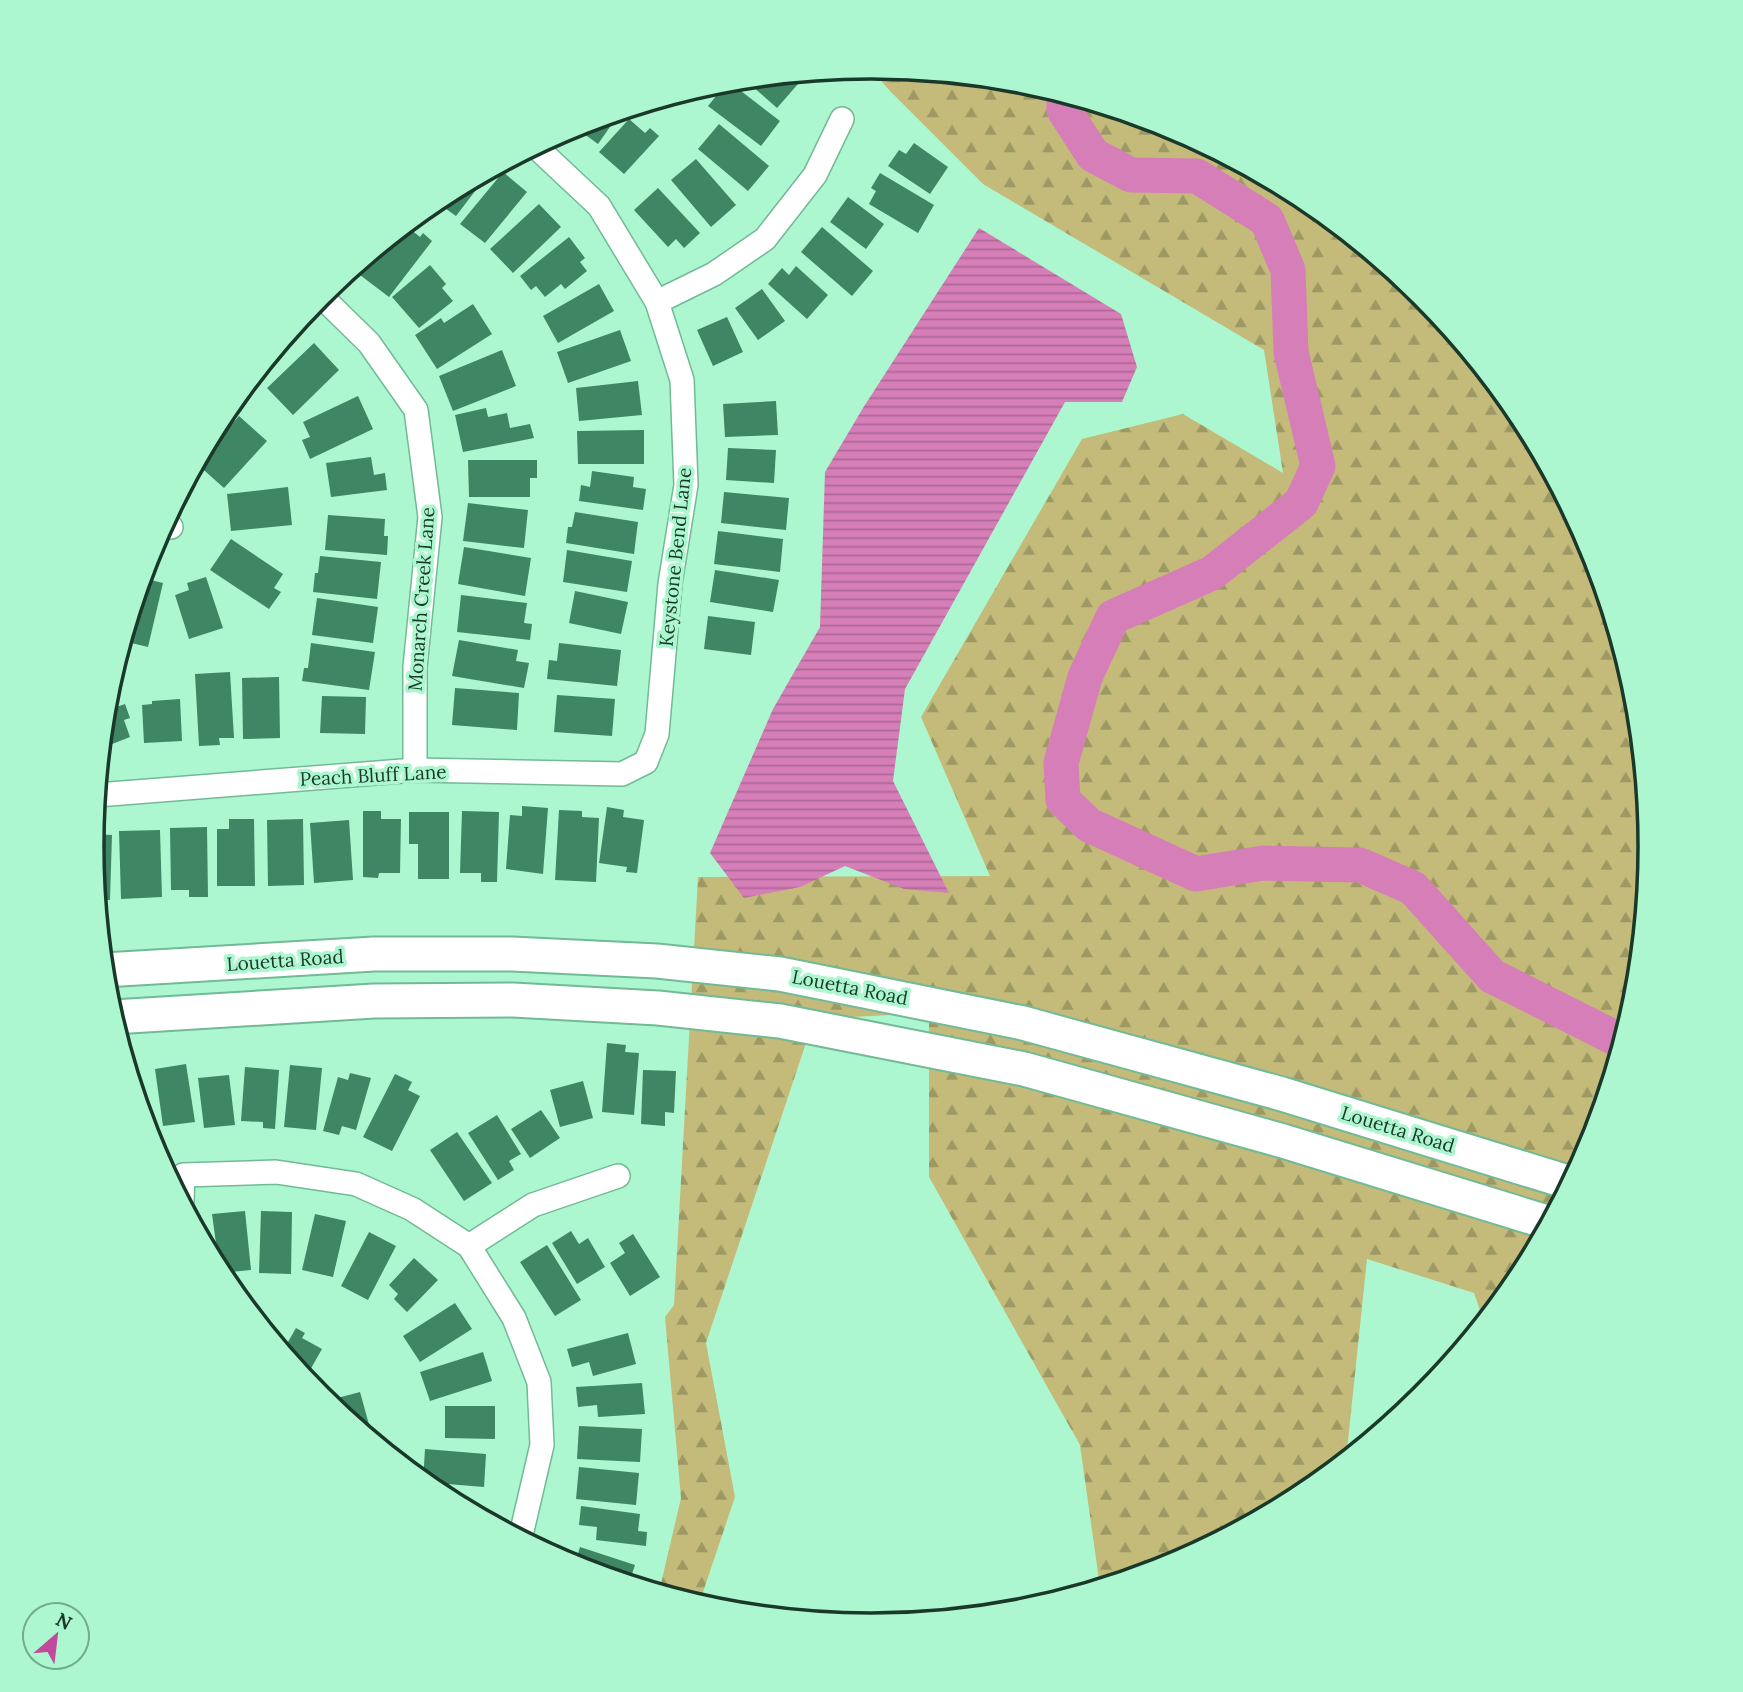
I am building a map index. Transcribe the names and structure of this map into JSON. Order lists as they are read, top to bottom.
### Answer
{
  "streets": {
    "main road": ["Louetta Road"],
    "street": ["Keystone Bend Lane", "Monarch Creek Lane", "Peach Bluff Lane"]
  },
  "crossings": [
    ["Keystone Bend Lane", "Peach Bluff Lane"],
    ["Monarch Creek Lane", "Peach Bluff Lane"]
  ],
  "north": "top right"
}
